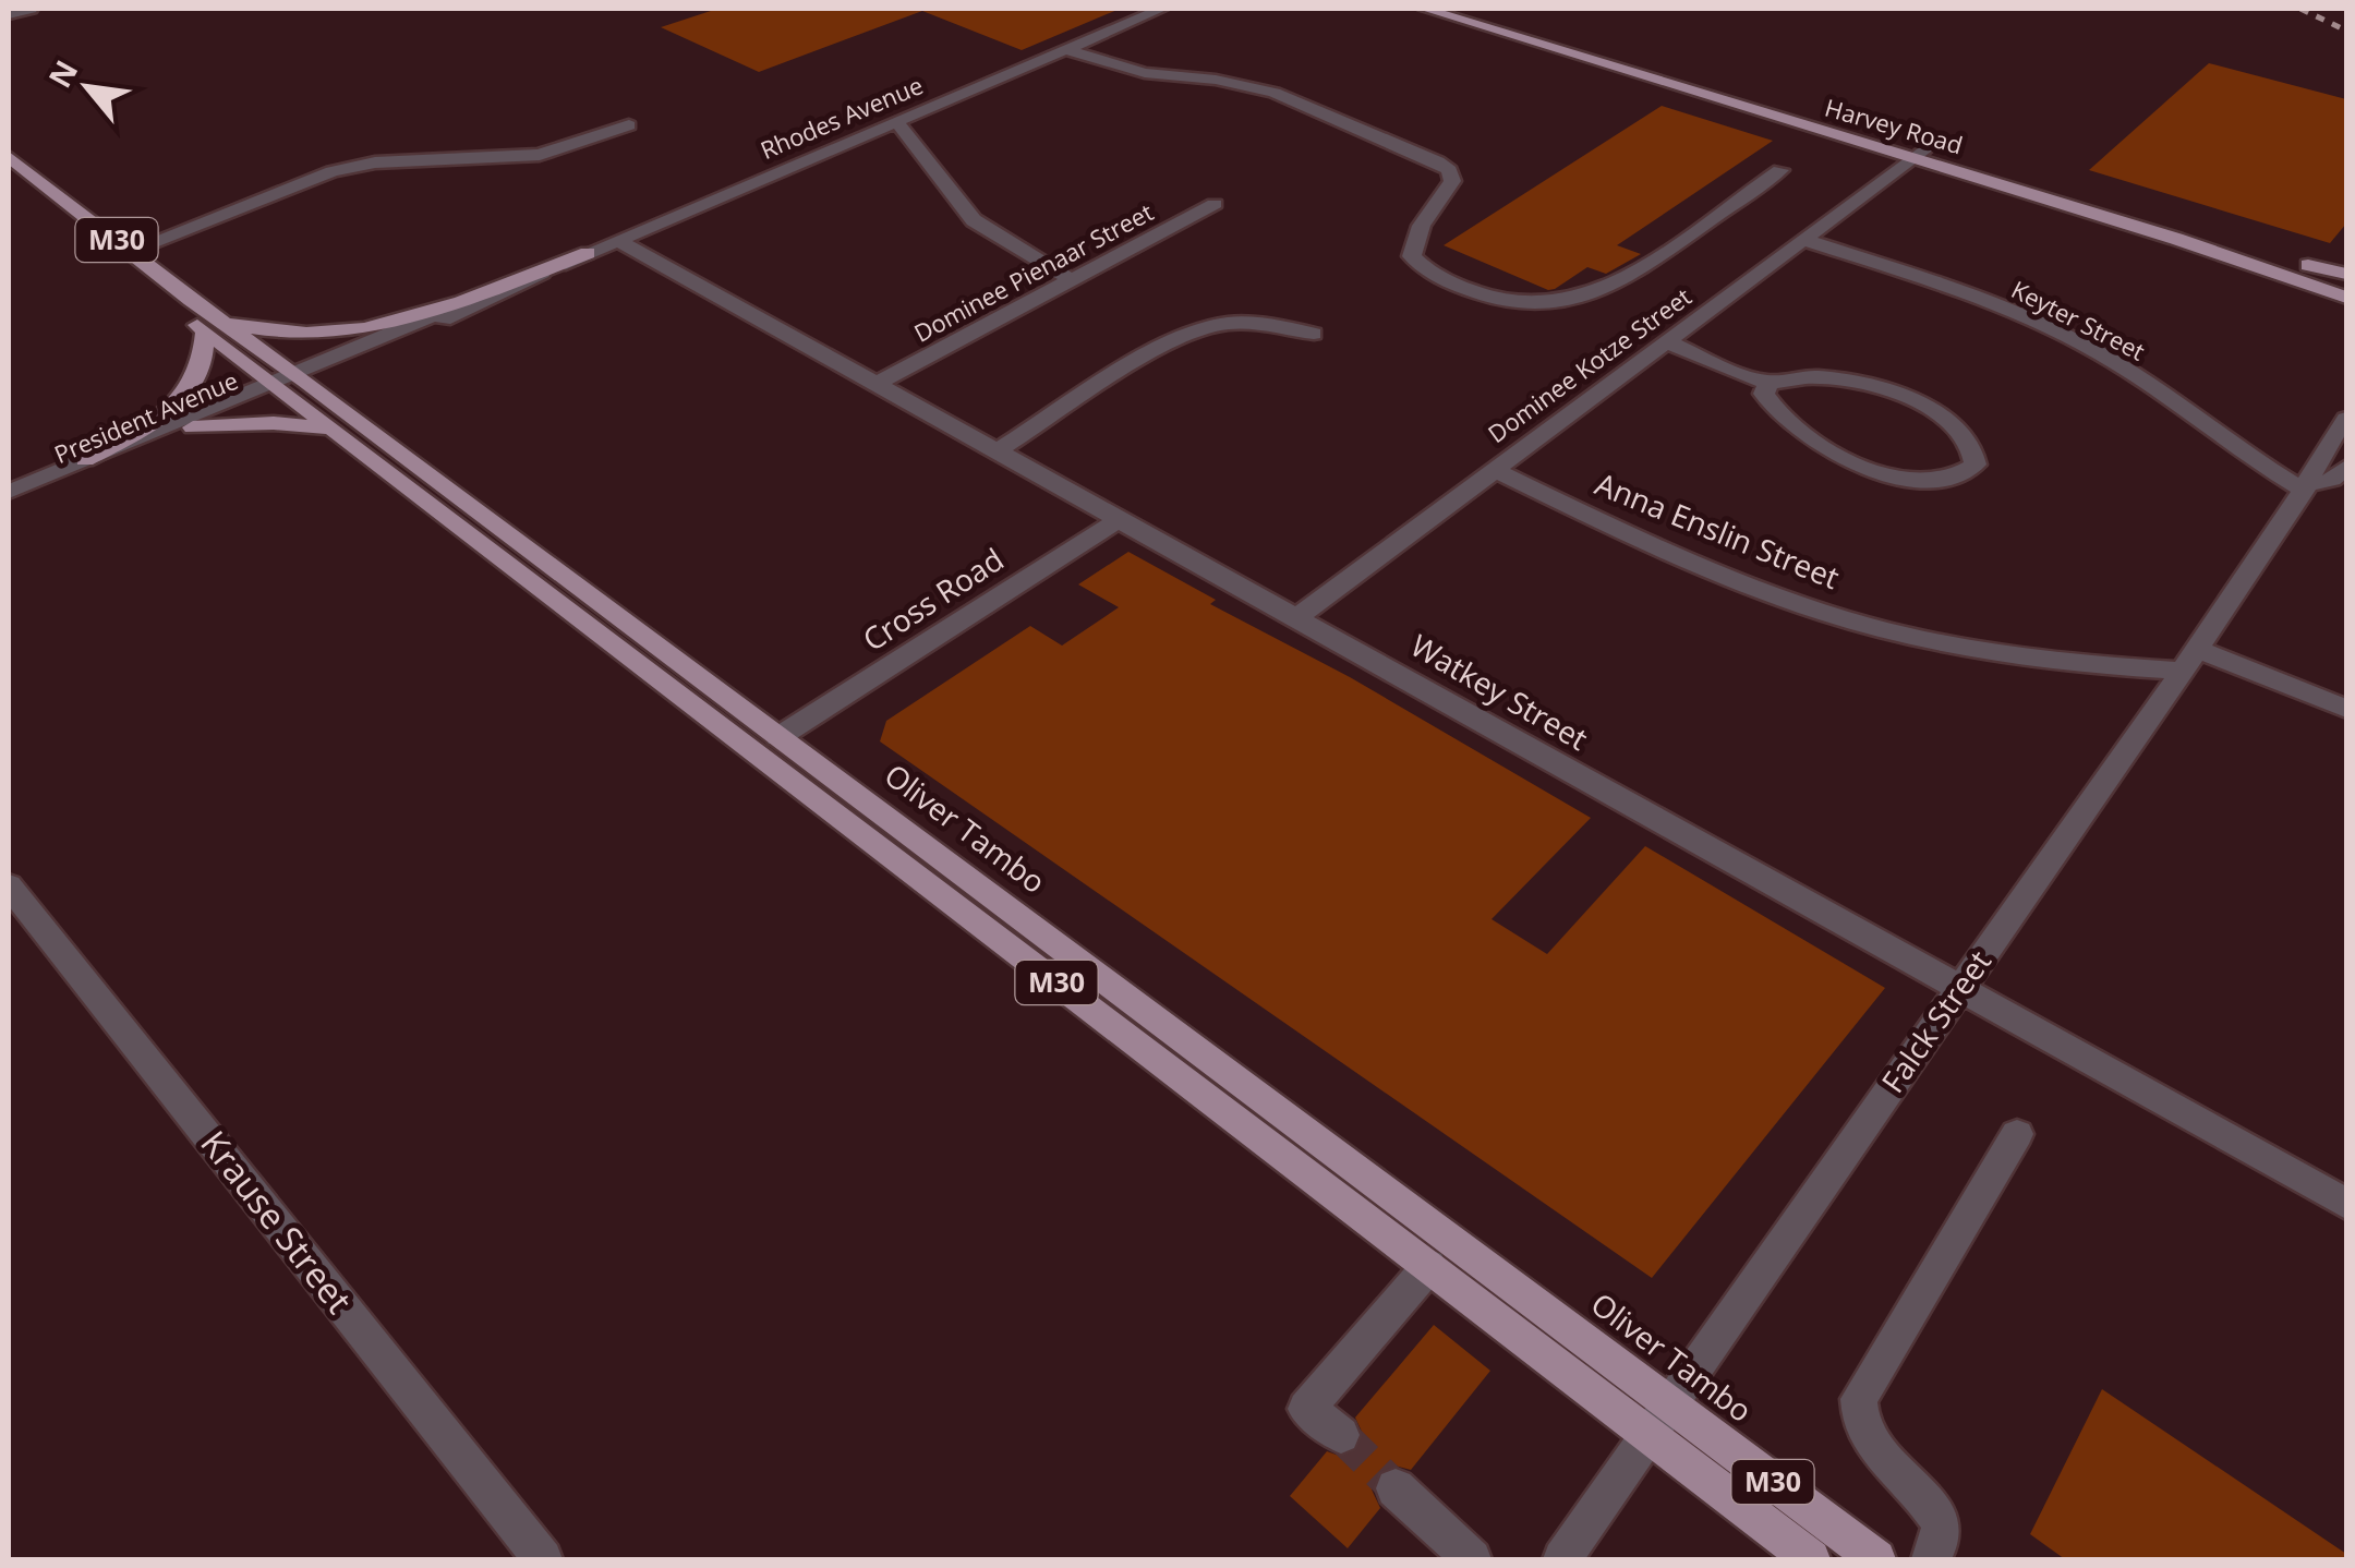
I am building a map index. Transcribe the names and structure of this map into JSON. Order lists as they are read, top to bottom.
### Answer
{
  "streets": {
    "main road": ["Harvey Road", "M30", "Oliver Tambo"],
    "street": [
      "Rhodes Avenue",
      "Dominee Pienaar Street",
      "Keyter Street",
      "Dominee Kotze Street",
      "President Avenue",
      "Anna Enslin Street",
      "Cross Road",
      "Watkey Street",
      "Falck Street",
      "Krause Street"
    ]
  },
  "crossings": [
    ["Rhodes Avenue", "President Avenue"],
    ["Rhodes Avenue", "Watkey Street"],
    ["Rhodes Avenue", "Oliver Tambo"],
    ["Harvey Road", "Dominee Kotze Street"],
    ["Dominee Pienaar Street", "Watkey Street"],
    ["Keyter Street", "Dominee Kotze Street"],
    ["Keyter Street", "Falck Street"],
    ["Dominee Kotze Street", "Anna Enslin Street"],
    ["Dominee Kotze Street", "Watkey Street"],
    ["President Avenue", "Oliver Tambo"],
    ["Anna Enslin Street", "Falck Street"],
    ["Cross Road", "Watkey Street"],
    ["Cross Road", "Oliver Tambo"],
    ["Watkey Street", "Falck Street"],
    ["Oliver Tambo", "Falck Street"]
  ],
  "north": "top left"
}
